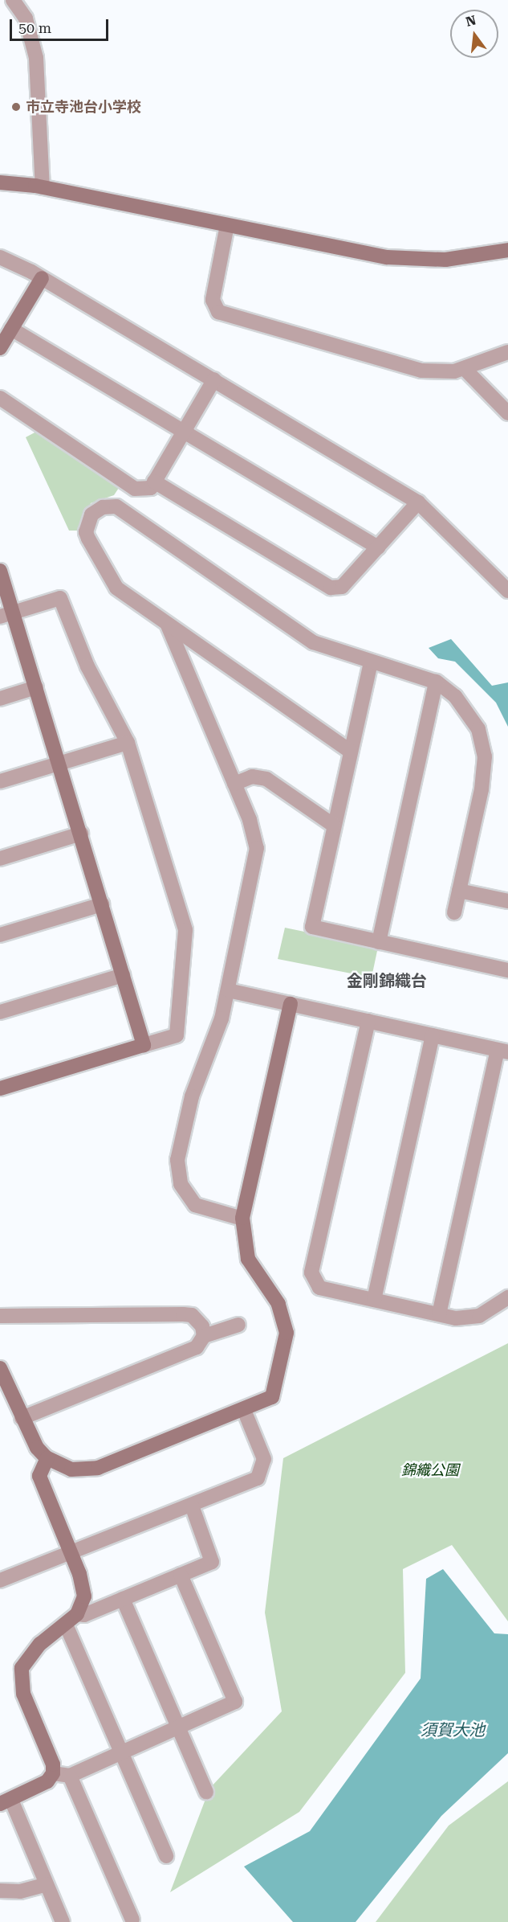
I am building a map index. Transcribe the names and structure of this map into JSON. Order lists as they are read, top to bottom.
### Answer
{
  "districts": ["金剛錦織台"],
  "water": ["須賀大池"],
  "parks": ["錦織公園"],
  "places": ["市立寺池台小学校"],
  "scale_bar": "50 m",
  "north": "top"
}
